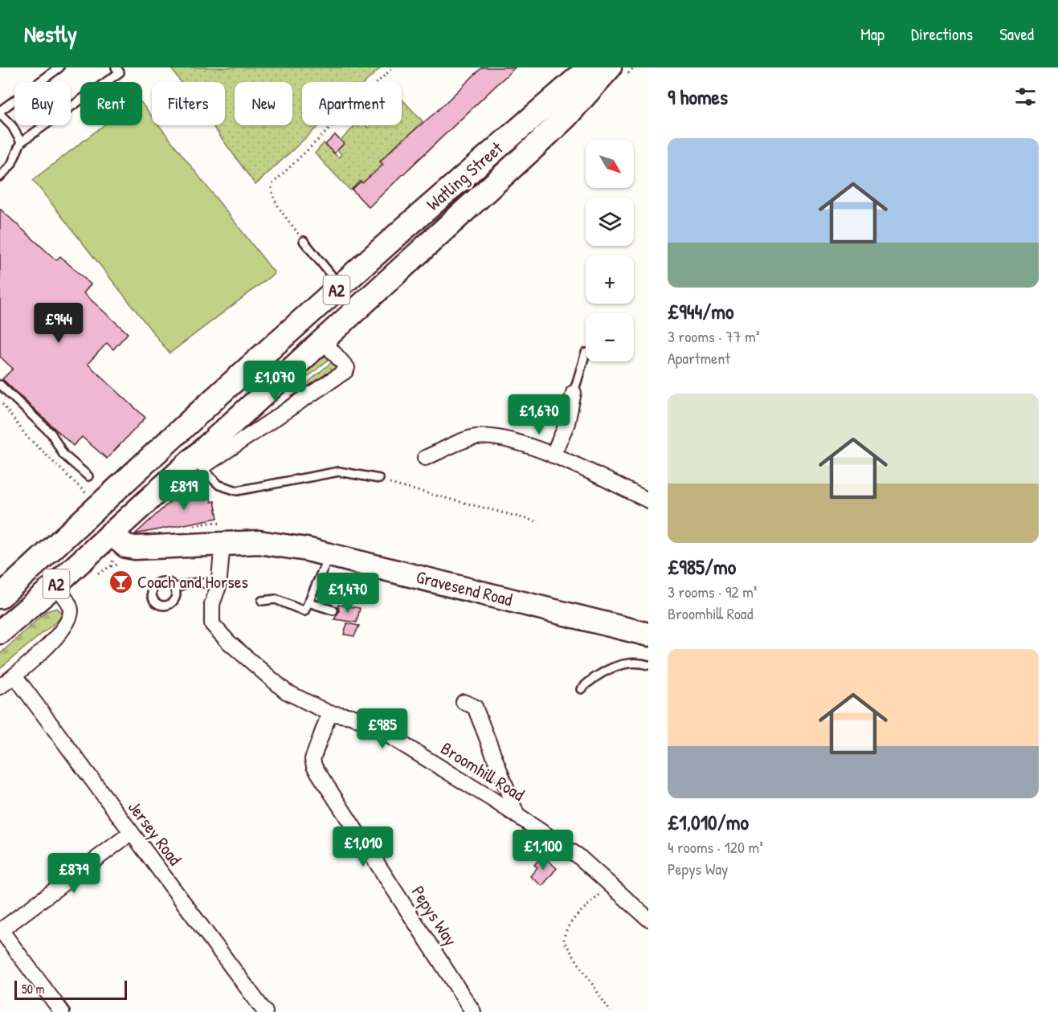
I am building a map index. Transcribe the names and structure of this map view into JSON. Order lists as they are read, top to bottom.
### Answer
{
  "streets": {
    "main road": ["Watling Street", "A2", "Gravesend Road"],
    "street": ["Broomhill Road", "Jersey Road", "Pepys Way"]
  },
  "crossings": [
    ["Watling Street", "A2"],
    ["Watling Street", "Gravesend Road"],
    ["A2", "Gravesend Road"],
    ["Gravesend Road", "Broomhill Road"],
    ["Broomhill Road", "Pepys Way"]
  ],
  "places": {
    "bar": ["Coach and Horses"]
  },
  "scale_bar": "50 m",
  "north": "bottom right",
  "page": {
    "header": "Nestly",
    "nav": ["Map", "Directions", "Saved"],
    "heading": "9 homes",
    "chip": [
      "Buy",
      "Rent",
      "Filters",
      "New",
      "Apartment"
    ],
    "list": [
      {
        "name": "£944/mo",
        "note": "3 rooms · 77 m² · Apartment"
      },
      {
        "name": "£985/mo",
        "note": "3 rooms · 92 m² · Broomhill Road"
      },
      {
        "name": "£1,010/mo",
        "note": "4 rooms · 120 m² · Pepys Way"
      }
    ],
    "map_buttons": ["+", "−"],
    "price": [
      "£944",
      "£1,070",
      "£1,670",
      "£819",
      "£1,470",
      "£985",
      "£1,010",
      "£1,100",
      "£879"
    ],
    "scale": "50 m"
  }
}
